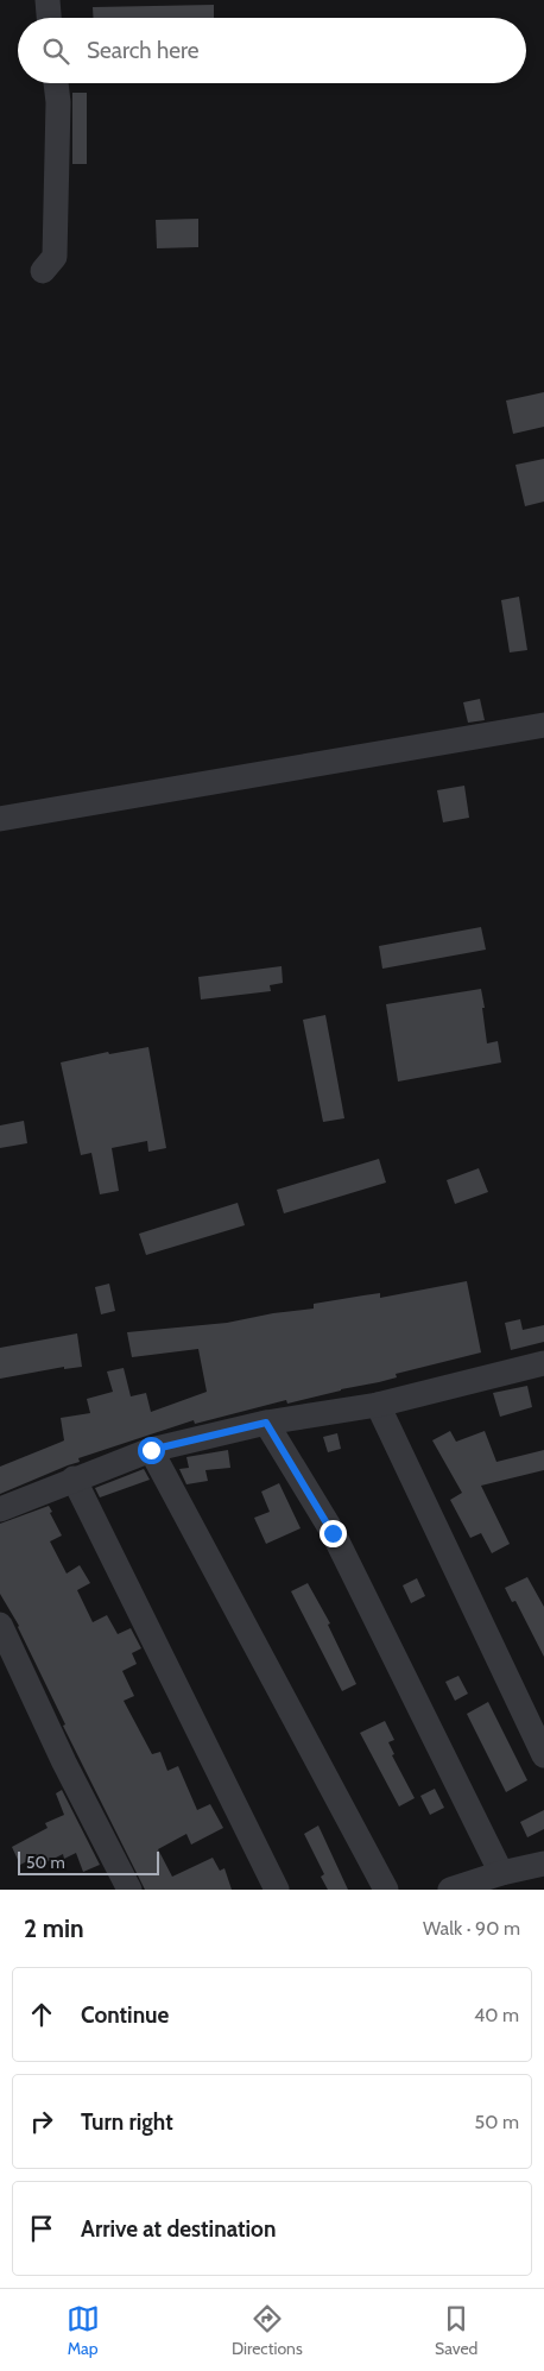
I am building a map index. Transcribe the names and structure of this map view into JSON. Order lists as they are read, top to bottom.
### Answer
{
  "scale_bar": "50 m",
  "page": {
    "search": "Search here",
    "scale": "50 m",
    "heading": ["2 min", "Walk · 90 m"],
    "list": [
      ["Continue", "40 m"],
      ["Turn right", "50 m"],
      "Arrive at destination"
    ],
    "nav": ["Map", "Directions", "Saved"]
  }
}
